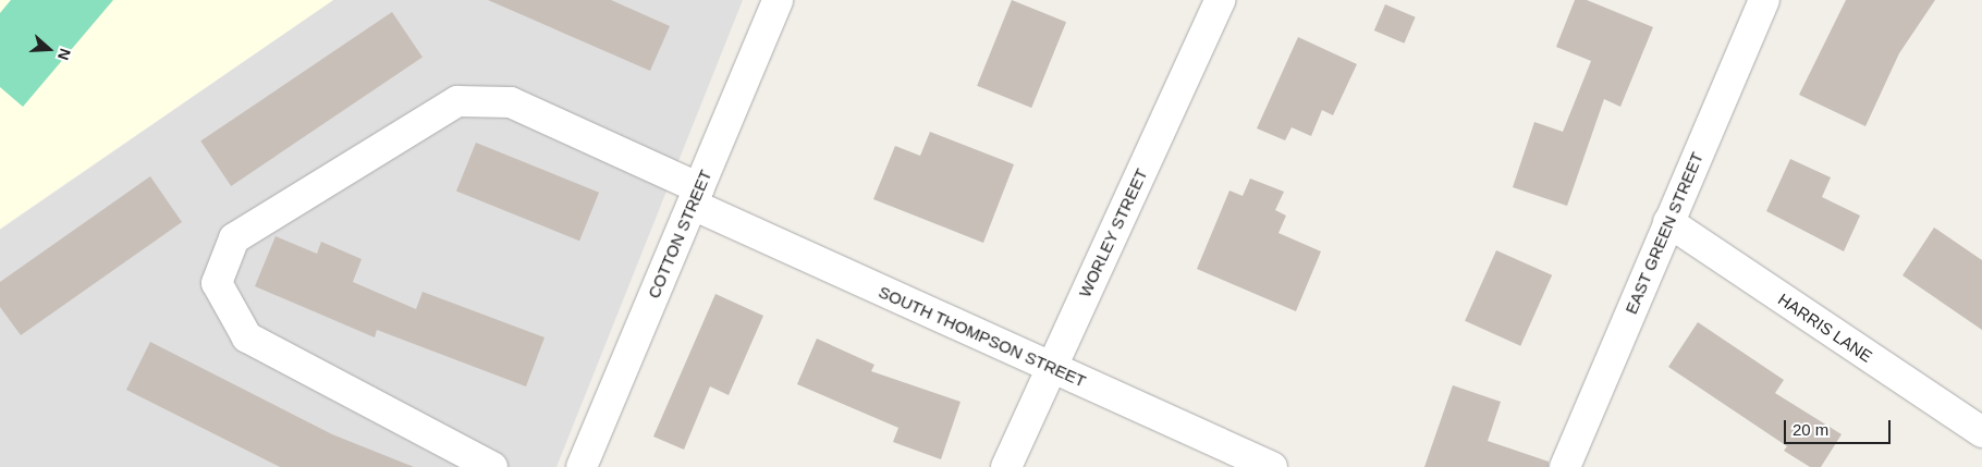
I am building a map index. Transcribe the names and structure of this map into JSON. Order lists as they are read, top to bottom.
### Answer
{
  "streets": {
    "street": [
      "WORLEY STREET",
      "EAST GREEN STREET",
      "COTTON STREET",
      "HARRIS LANE",
      "SOUTH THOMPSON STREET"
    ]
  },
  "crossings": [
    ["WORLEY STREET", "SOUTH THOMPSON STREET"],
    ["EAST GREEN STREET", "HARRIS LANE"],
    ["COTTON STREET", "SOUTH THOMPSON STREET"]
  ],
  "scale_bar": "20 m",
  "north": "right"
}
